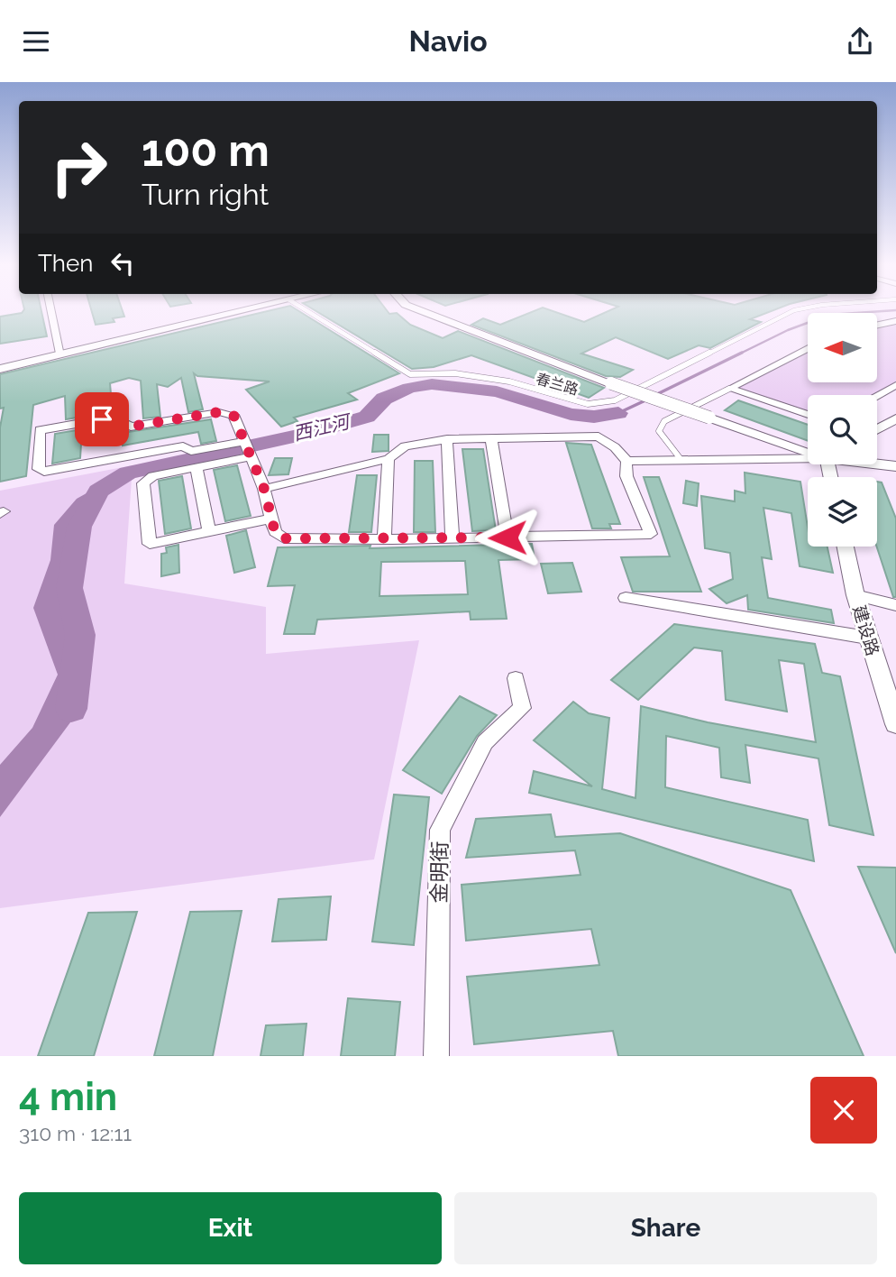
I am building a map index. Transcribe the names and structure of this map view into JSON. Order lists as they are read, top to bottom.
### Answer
{
  "streets": {
    "street": ["建设路", "金明街"],
    "lane": ["春兰路"]
  },
  "water": ["西江河"],
  "north": "left",
  "page": {
    "header": "Navio",
    "turn": ["100 m", "Turn right"],
    "then": "Then",
    "heading": ["4 min", "310 m · 12:11"],
    "buttons": ["Exit", "Share"]
  }
}
